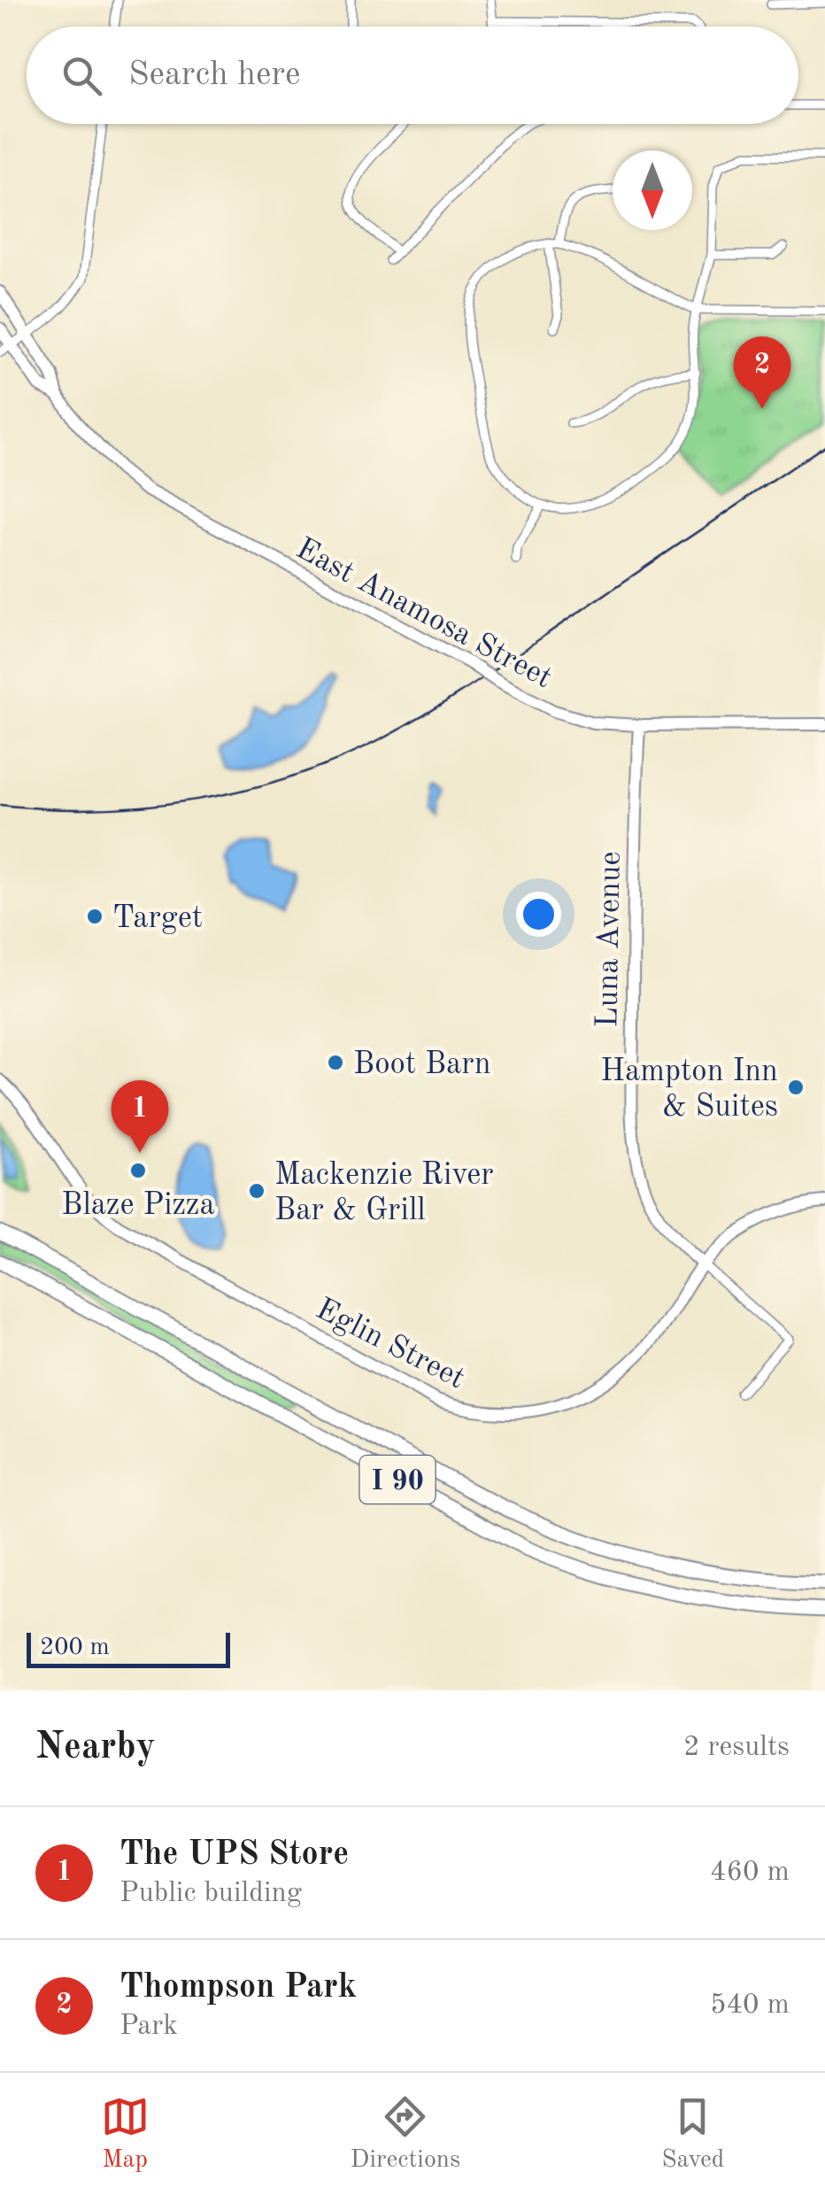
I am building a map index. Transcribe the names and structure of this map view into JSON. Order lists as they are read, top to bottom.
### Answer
{
  "streets": {
    "highway": ["I 90"],
    "street": ["East Anamosa Street", "Luna Avenue", "Eglin Street"]
  },
  "crossings": [
    ["East Anamosa Street", "Luna Avenue"],
    ["Luna Avenue", "Eglin Street"]
  ],
  "places": [
    "Target",
    "Boot Barn",
    "Hampton Inn & Suites",
    "Blaze Pizza",
    "Mackenzie River Bar & Grill"
  ],
  "scale_bar": "200 m",
  "north": "bottom",
  "page": {
    "search": "Search here",
    "pins": ["2", "1"],
    "scale": "200 m",
    "heading": ["Nearby", "2 results"],
    "list": [
      {
        "mark": "1",
        "name": "The UPS Store",
        "note": "Public building",
        "value": "460 m"
      },
      {
        "mark": "2",
        "name": "Thompson Park",
        "note": "Park",
        "value": "540 m"
      }
    ],
    "nav": ["Map", "Directions", "Saved"]
  }
}
